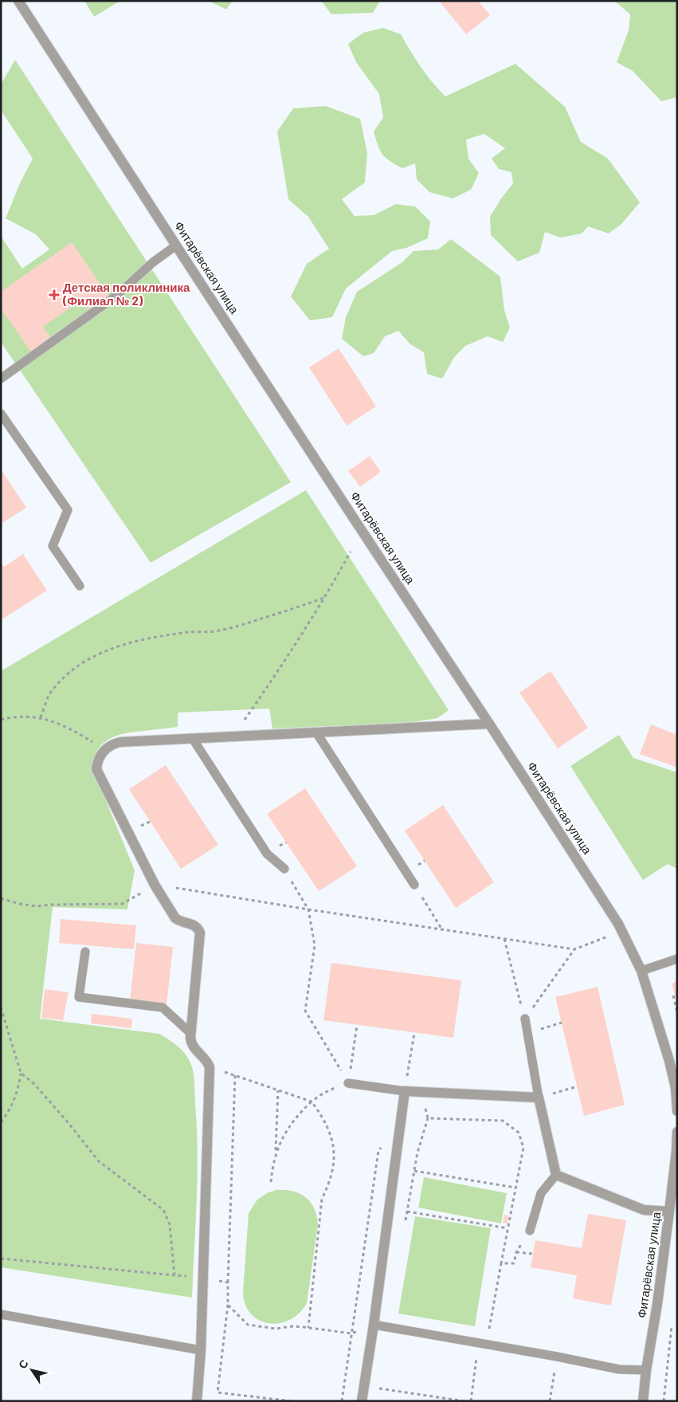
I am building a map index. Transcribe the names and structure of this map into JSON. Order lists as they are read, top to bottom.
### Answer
{
  "streets": {
    "street": ["Фитарёвская улица"]
  },
  "places": {
    "health": ["Детская поликлиника (Филиал № 2)"]
  },
  "north": "top left"
}
